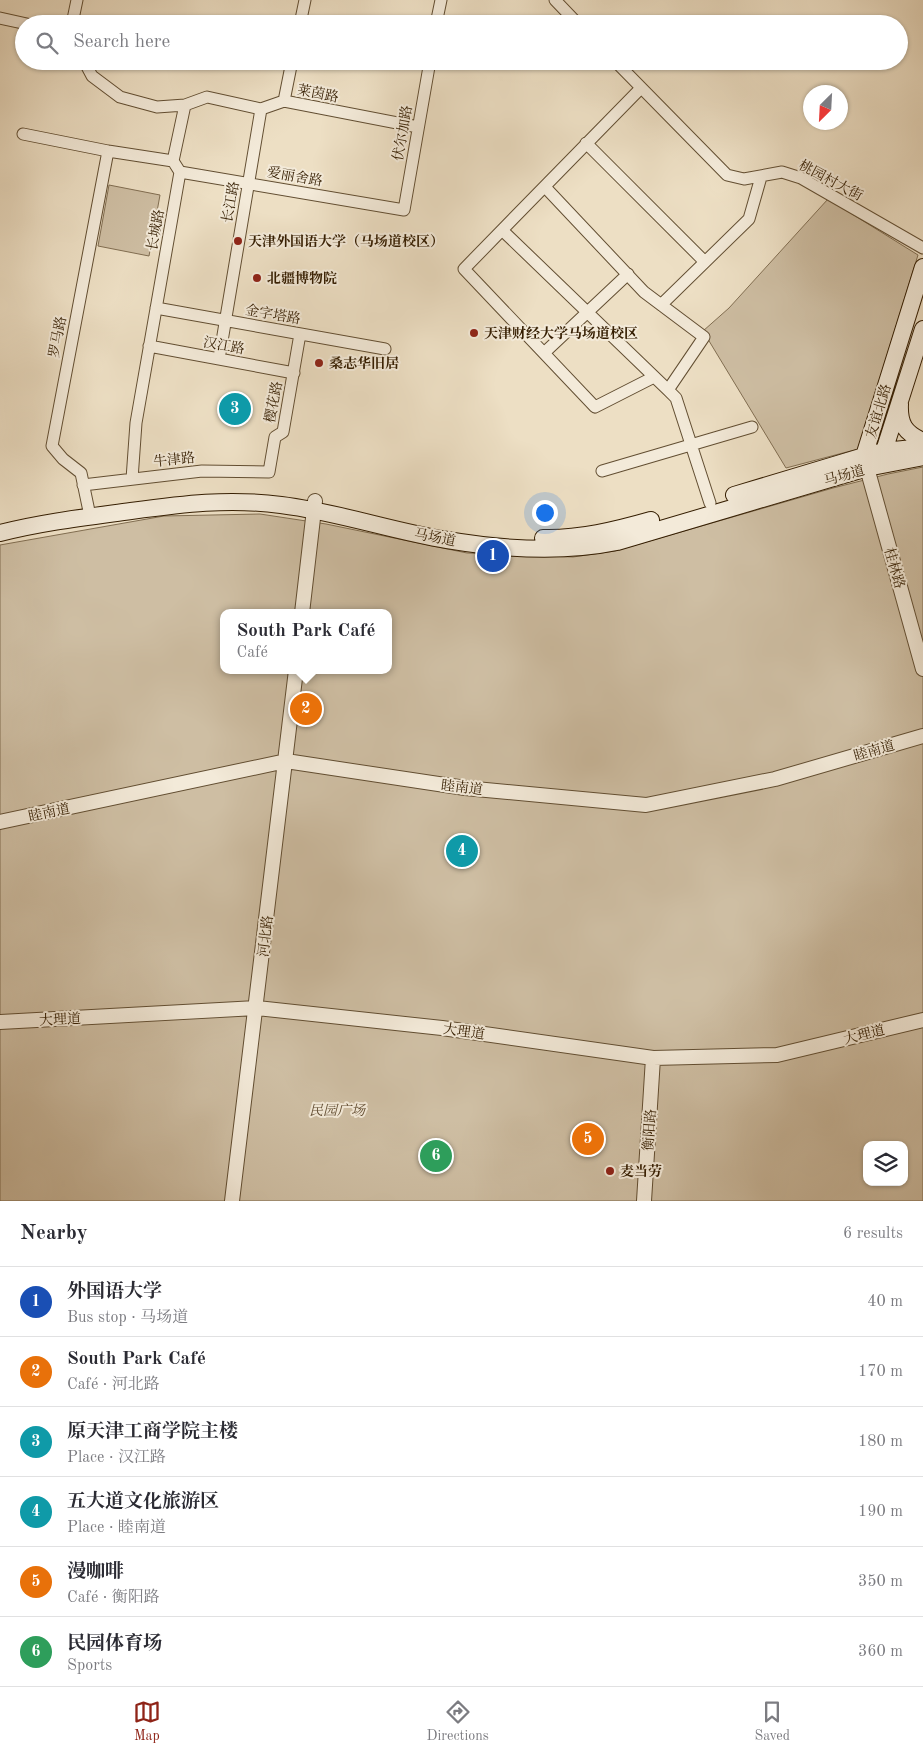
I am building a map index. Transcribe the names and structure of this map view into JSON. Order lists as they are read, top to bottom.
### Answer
{
  "streets": {
    "main road": ["友谊北路", "马场道"],
    "street": [
      "莱茵路",
      "伏尔加路",
      "爱丽舍路",
      "桃园村大街",
      "长江路",
      "长城路",
      "金字塔路",
      "罗马路",
      "汉江路",
      "樱花路",
      "牛津路",
      "桂林路",
      "睦南道",
      "河北路",
      "大理道",
      "衡阳路"
    ]
  },
  "crossings": [
    ["莱茵路", "伏尔加路"],
    ["莱茵路", "长江路"],
    ["伏尔加路", "爱丽舍路"],
    ["爱丽舍路", "长江路"],
    ["爱丽舍路", "长城路"],
    ["长江路", "金字塔路"],
    ["长江路", "汉江路"],
    ["长城路", "金字塔路"],
    ["长城路", "汉江路"],
    ["长城路", "牛津路"],
    ["金字塔路", "樱花路"],
    ["罗马路", "牛津路"],
    ["罗马路", "马场道"],
    ["汉江路", "樱花路"],
    ["樱花路", "牛津路"],
    ["友谊北路", "马场道"],
    ["友谊北路", "桂林路"],
    ["马场道", "桂林路"],
    ["睦南道", "河北路"],
    ["河北路", "大理道"],
    ["大理道", "衡阳路"]
  ],
  "parks": ["民园广场"],
  "places": [
    "天津外国语大学（马场道校区）",
    "北疆博物院",
    "天津财经大学马场道校区",
    "桑志华旧居",
    "麦当劳"
  ],
  "north": "bottom left",
  "page": {
    "search": "Search here",
    "pins": [
      "3",
      "1",
      "2",
      "4",
      "5",
      "6"
    ],
    "popup": ["South Park Café", "Café"],
    "heading": ["Nearby", "6 results"],
    "list": [
      {
        "mark": "1",
        "name": "外国语大学",
        "note": "Bus stop · 马场道",
        "value": "40 m"
      },
      {
        "mark": "2",
        "name": "South Park Café",
        "note": "Café · 河北路",
        "value": "170 m"
      },
      {
        "mark": "3",
        "name": "原天津工商学院主楼",
        "note": "Place · 汉江路",
        "value": "180 m"
      },
      {
        "mark": "4",
        "name": "五大道文化旅游区",
        "note": "Place · 睦南道",
        "value": "190 m"
      },
      {
        "mark": "5",
        "name": "漫咖啡",
        "note": "Café · 衡阳路",
        "value": "350 m"
      },
      {
        "mark": "6",
        "name": "民园体育场",
        "note": "Sports",
        "value": "360 m"
      }
    ],
    "nav": ["Map", "Directions", "Saved"]
  }
}
